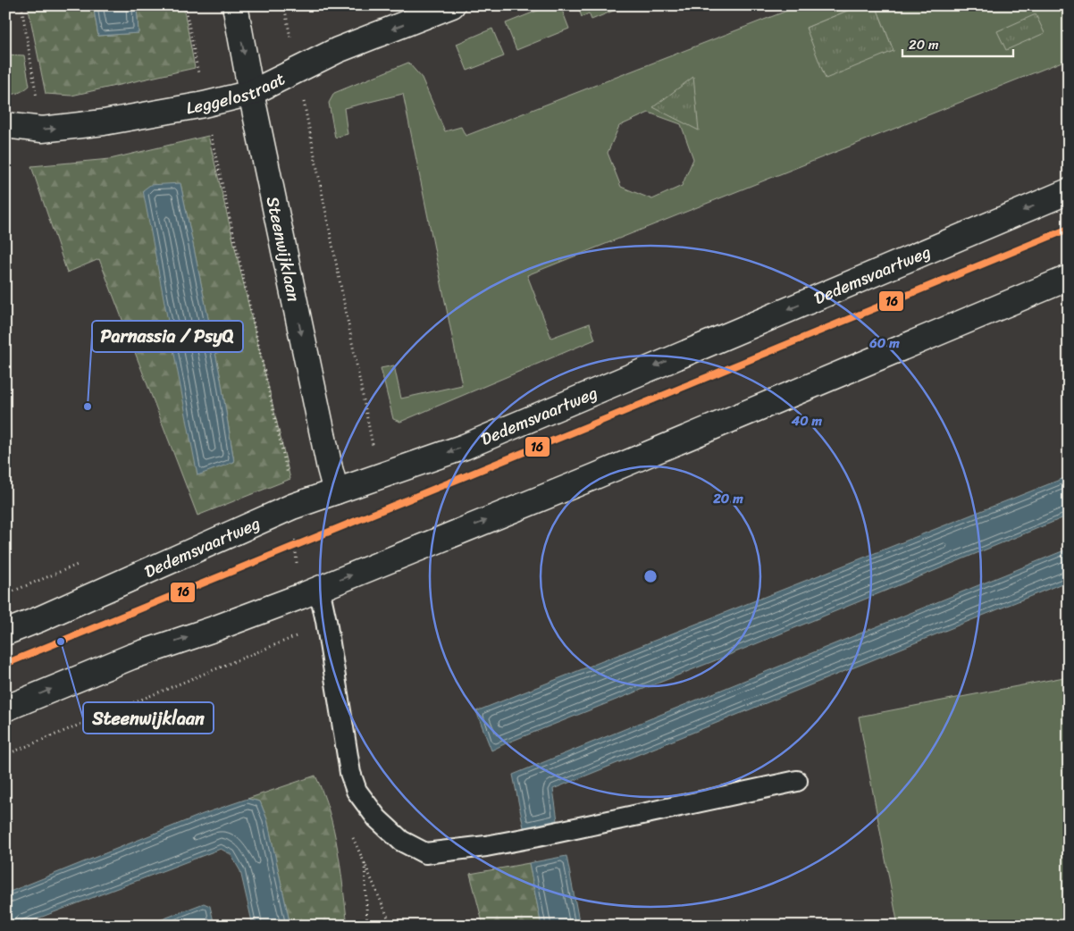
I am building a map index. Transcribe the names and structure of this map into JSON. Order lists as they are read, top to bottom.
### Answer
{
  "streets": {
    "street": ["Leggelostraat", "Steenwijklaan", "Dedemsvaartweg"]
  },
  "crossings": [
    ["Leggelostraat", "Steenwijklaan"],
    ["Steenwijklaan", "Dedemsvaartweg"]
  ],
  "one_way": ["Steenwijklaan"],
  "places": ["Parnassia / PsyQ", "Steenwijklaan"],
  "lines": ["transit line 16"],
  "scale_bar": "20 m",
  "rings": ["60 m", "40 m", "20 m"]
}
